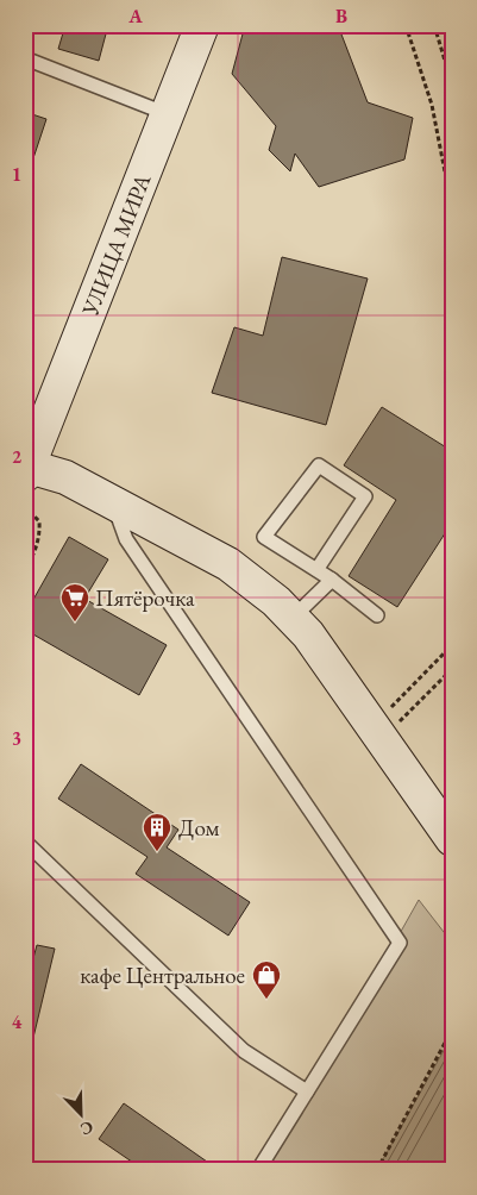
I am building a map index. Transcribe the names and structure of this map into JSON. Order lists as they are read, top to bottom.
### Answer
{
  "streets": {
    "main road": ["УЛИЦА МИРА"]
  },
  "places": {
    "supermarket": ["Пятёрочка"],
    "building": ["Дом"],
    "shop": ["кафе Центральное"]
  },
  "north": "bottom right",
  "grid": {
    "columns": ["A", "B"],
    "rows": [
      "1",
      "2",
      "3",
      "4"
    ]
  }
}
